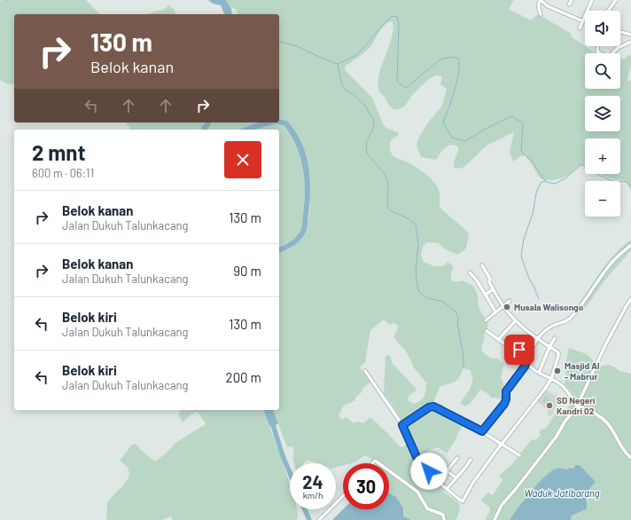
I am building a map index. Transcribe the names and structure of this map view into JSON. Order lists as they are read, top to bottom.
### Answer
{
  "water": ["Waduk Jatibarang"],
  "places": ["Musala Walisongo", "Masjid Al - Mabrur", "SD Negeri Kandri 02"],
  "page": {
    "map_buttons": ["+", "−"],
    "turn": ["130 m", "Belok kanan"],
    "heading": ["2 mnt", "600 m · 06:11"],
    "list": [
      {
        "name": "Belok kanan",
        "note": "Jalan Dukuh Talunkacang",
        "value": "130 m"
      },
      {
        "name": "Belok kanan",
        "note": "Jalan Dukuh Talunkacang",
        "value": "90 m"
      },
      {
        "name": "Belok kiri",
        "note": "Jalan Dukuh Talunkacang",
        "value": "130 m"
      },
      {
        "name": "Belok kiri",
        "note": "Jalan Dukuh Talunkacang",
        "value": "200 m"
      }
    ],
    "speed": "24 km/h",
    "limit": "30"
  }
}
